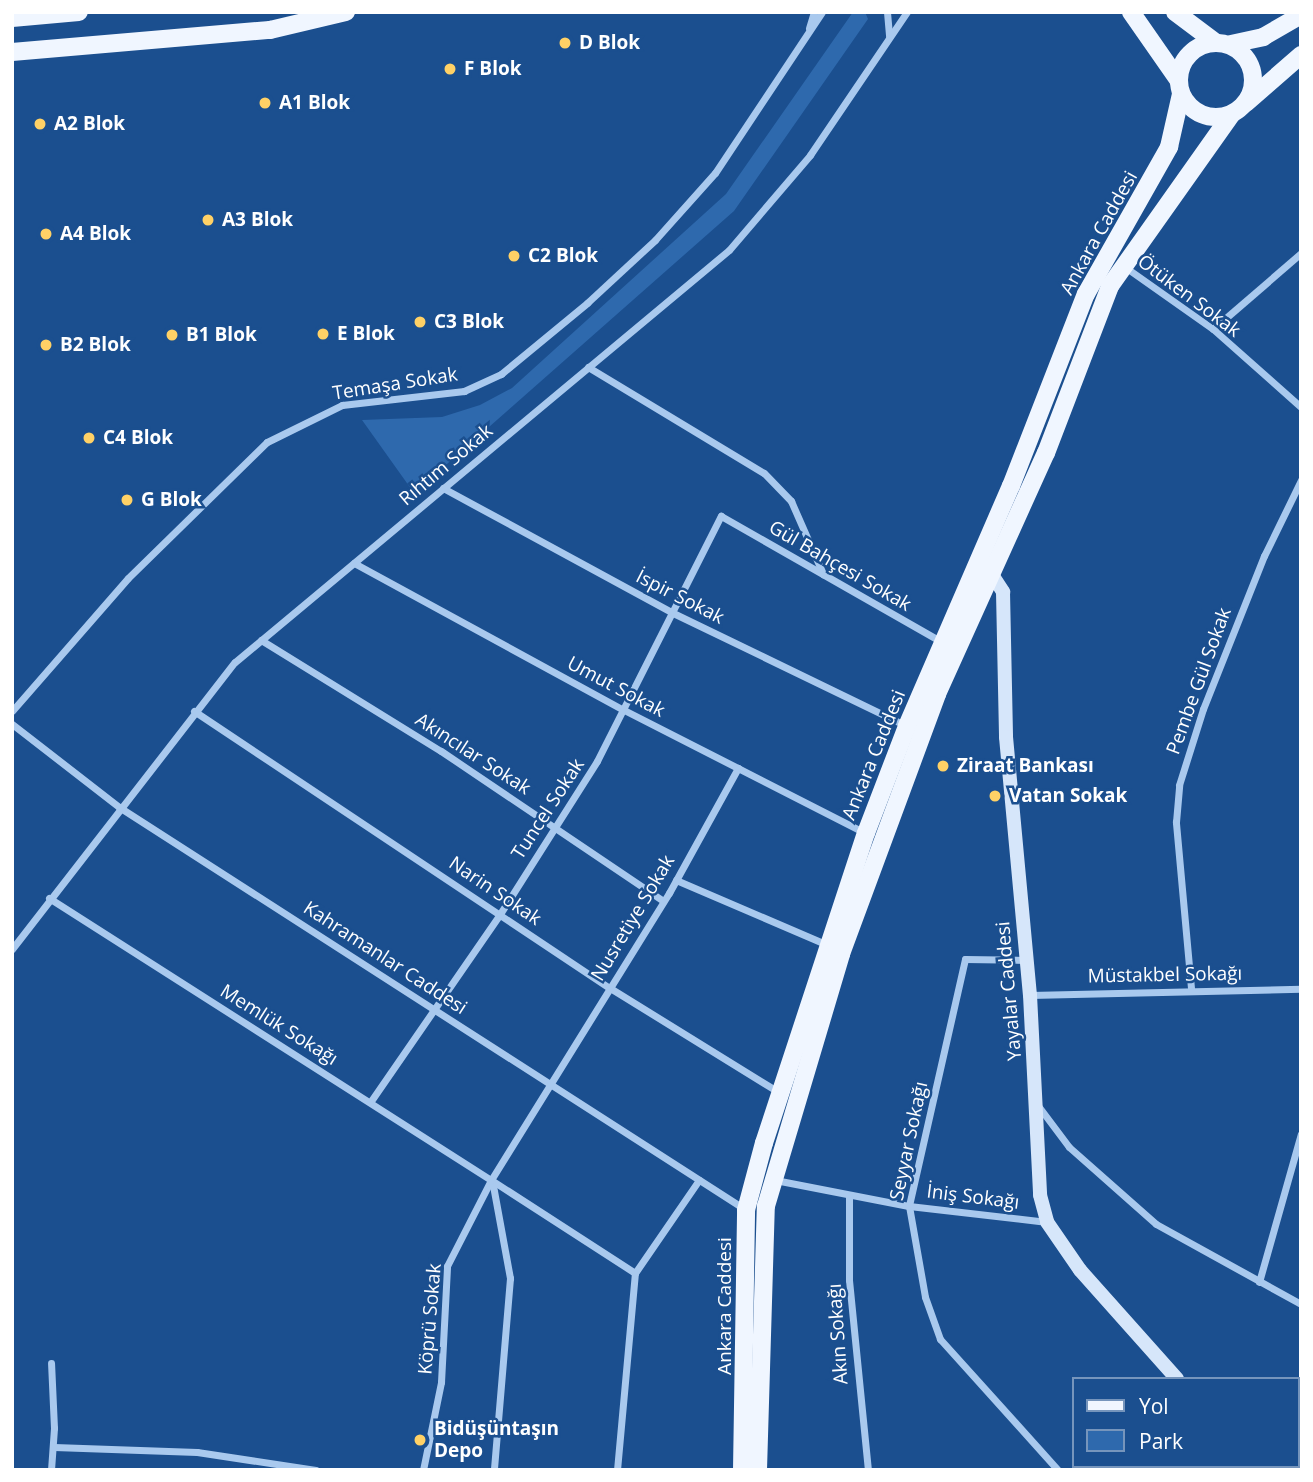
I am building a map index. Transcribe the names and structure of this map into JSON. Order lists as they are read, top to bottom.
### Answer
{
  "streets": {
    "main road": ["Ankara Caddesi"],
    "street": [
      "Ötüken Sokak",
      "Temaşa Sokak",
      "Rıhtım Sokak",
      "Gül Bahçesi Sokak",
      "İspir Sokak",
      "Pembe Gül Sokak",
      "Umut Sokak",
      "Akıncılar Sokak",
      "Tuncel Sokak",
      "Narin Sokak",
      "Nusretiye Sokak",
      "Kahramanlar Caddesi",
      "Müstakbel Sokağı",
      "Yayalar Caddesi",
      "Memlük Sokağı",
      "Seyyar Sokağı",
      "İniş Sokağı",
      "Köprü Sokak",
      "Akın Sokağı"
    ]
  },
  "crossings": [
    ["Ankara Caddesi", "Ötüken Sokak"],
    ["Ankara Caddesi", "Gül Bahçesi Sokak"],
    ["Ankara Caddesi", "İspir Sokak"],
    ["Ankara Caddesi", "Umut Sokak"],
    ["Ankara Caddesi", "Narin Sokak"],
    ["Ankara Caddesi", "Kahramanlar Caddesi"],
    ["Ankara Caddesi", "Yayalar Caddesi"],
    ["Ankara Caddesi", "İniş Sokağı"],
    ["Rıhtım Sokak", "İspir Sokak"],
    ["Rıhtım Sokak", "Umut Sokak"],
    ["Rıhtım Sokak", "Akıncılar Sokak"],
    ["Rıhtım Sokak", "Narin Sokak"],
    ["Rıhtım Sokak", "Kahramanlar Caddesi"],
    ["Rıhtım Sokak", "Memlük Sokağı"],
    ["Gül Bahçesi Sokak", "Tuncel Sokak"],
    ["İspir Sokak", "Tuncel Sokak"],
    ["Pembe Gül Sokak", "Müstakbel Sokağı"],
    ["Umut Sokak", "Tuncel Sokak"],
    ["Umut Sokak", "Nusretiye Sokak"],
    ["Akıncılar Sokak", "Tuncel Sokak"],
    ["Akıncılar Sokak", "Nusretiye Sokak"],
    ["Tuncel Sokak", "Narin Sokak"],
    ["Tuncel Sokak", "Kahramanlar Caddesi"],
    ["Tuncel Sokak", "Memlük Sokağı"],
    ["Narin Sokak", "Nusretiye Sokak"],
    ["Nusretiye Sokak", "Kahramanlar Caddesi"],
    ["Nusretiye Sokak", "Memlük Sokağı"],
    ["Nusretiye Sokak", "Köprü Sokak"],
    ["Müstakbel Sokağı", "Yayalar Caddesi"],
    ["Yayalar Caddesi", "Seyyar Sokağı"],
    ["Yayalar Caddesi", "İniş Sokağı"],
    ["Memlük Sokağı", "Köprü Sokak"],
    ["Seyyar Sokağı", "İniş Sokağı"],
    ["İniş Sokağı", "Akın Sokağı"]
  ],
  "places": [
    "D Blok",
    "F Blok",
    "A1 Blok",
    "A2 Blok",
    "A3 Blok",
    "A4 Blok",
    "C2 Blok",
    "C3 Blok",
    "E Blok",
    "B1 Blok",
    "B2 Blok",
    "C4 Blok",
    "G Blok",
    "Ziraat Bankası",
    "Vatan Sokak",
    "Bidüşüntaşın Depo"
  ],
  "legend": ["Yol", "Park"]
}
